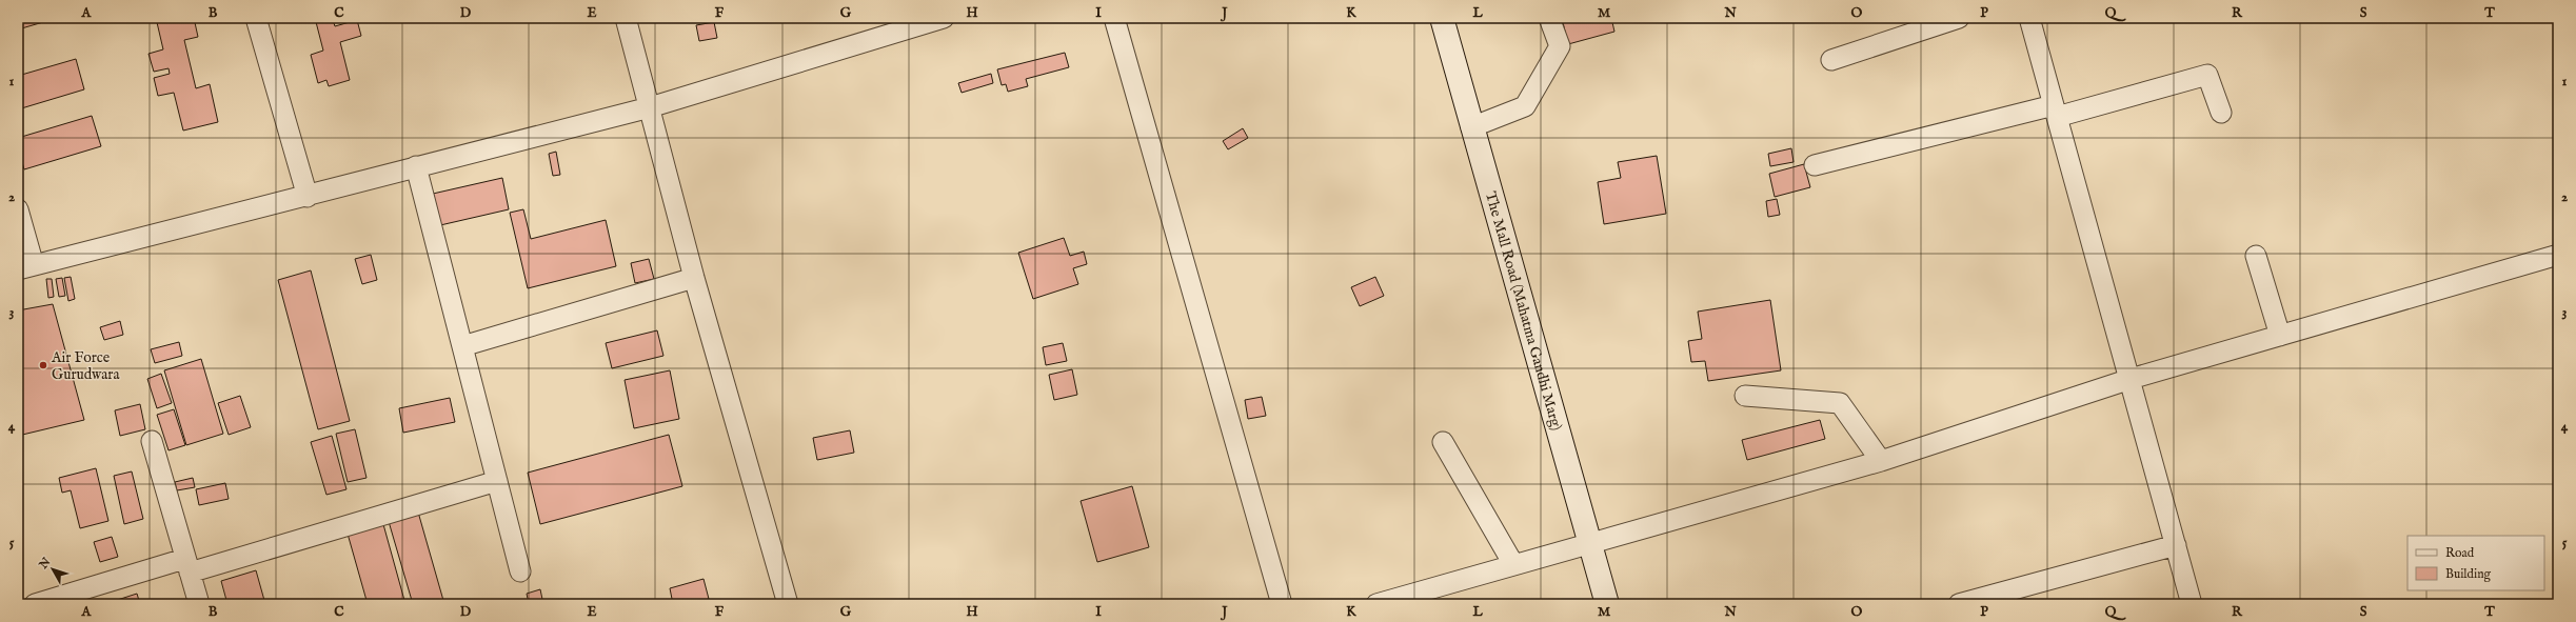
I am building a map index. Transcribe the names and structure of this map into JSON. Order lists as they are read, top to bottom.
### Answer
{
  "streets": {
    "street": ["The Mall Road (Mahatma Gandhi Marg)"]
  },
  "places": ["Air Force Gurudwara"],
  "legend": ["Road", "Building"],
  "north": "top left",
  "grid": {
    "columns": [
      "A",
      "B",
      "C",
      "D",
      "E",
      "F",
      "G",
      "H",
      "I",
      "J",
      "K",
      "L",
      "M",
      "N",
      "O",
      "P",
      "Q",
      "R",
      "S",
      "T"
    ],
    "rows": [
      "1",
      "2",
      "3",
      "4",
      "5"
    ]
  }
}
